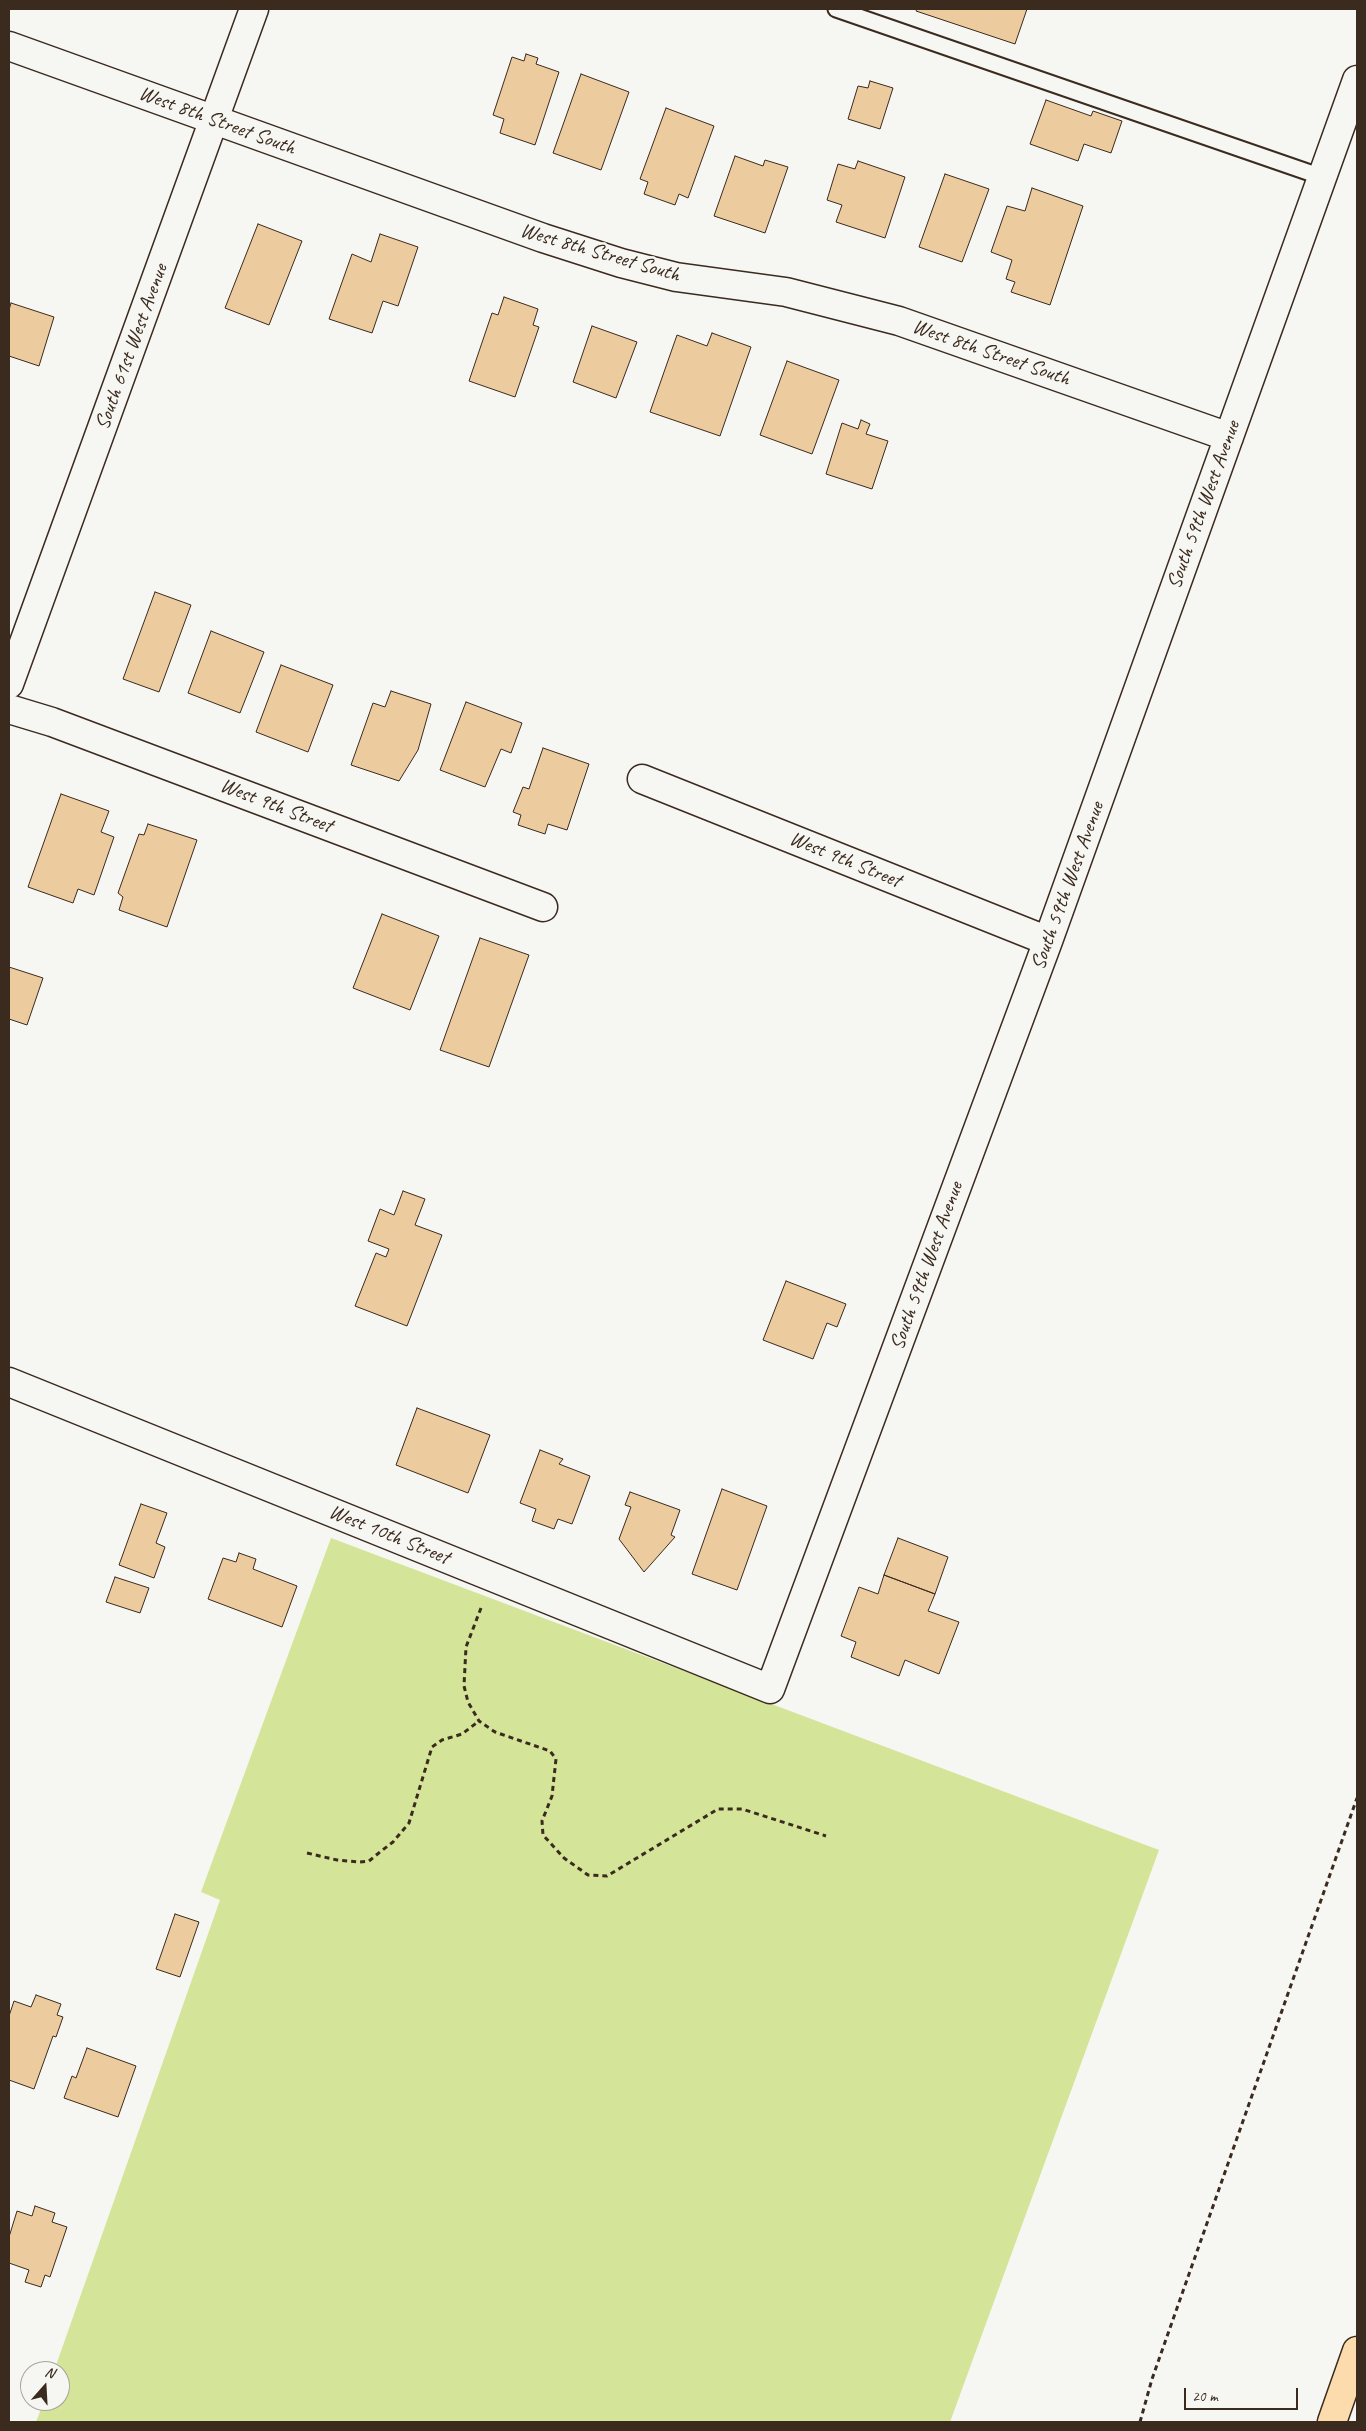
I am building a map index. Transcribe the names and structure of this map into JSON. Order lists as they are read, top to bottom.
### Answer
{
  "streets": {
    "street": [
      "West 8th Street South",
      "South 61st West Avenue",
      "South 59th West Avenue",
      "West 9th Street",
      "West 10th Street"
    ]
  },
  "crossings": [
    ["West 8th Street South", "South 61st West Avenue"],
    ["West 8th Street South", "South 59th West Avenue"],
    ["South 59th West Avenue", "West 9th Street"],
    ["South 59th West Avenue", "West 10th Street"]
  ],
  "scale_bar": "20 m",
  "north": "top"
}
